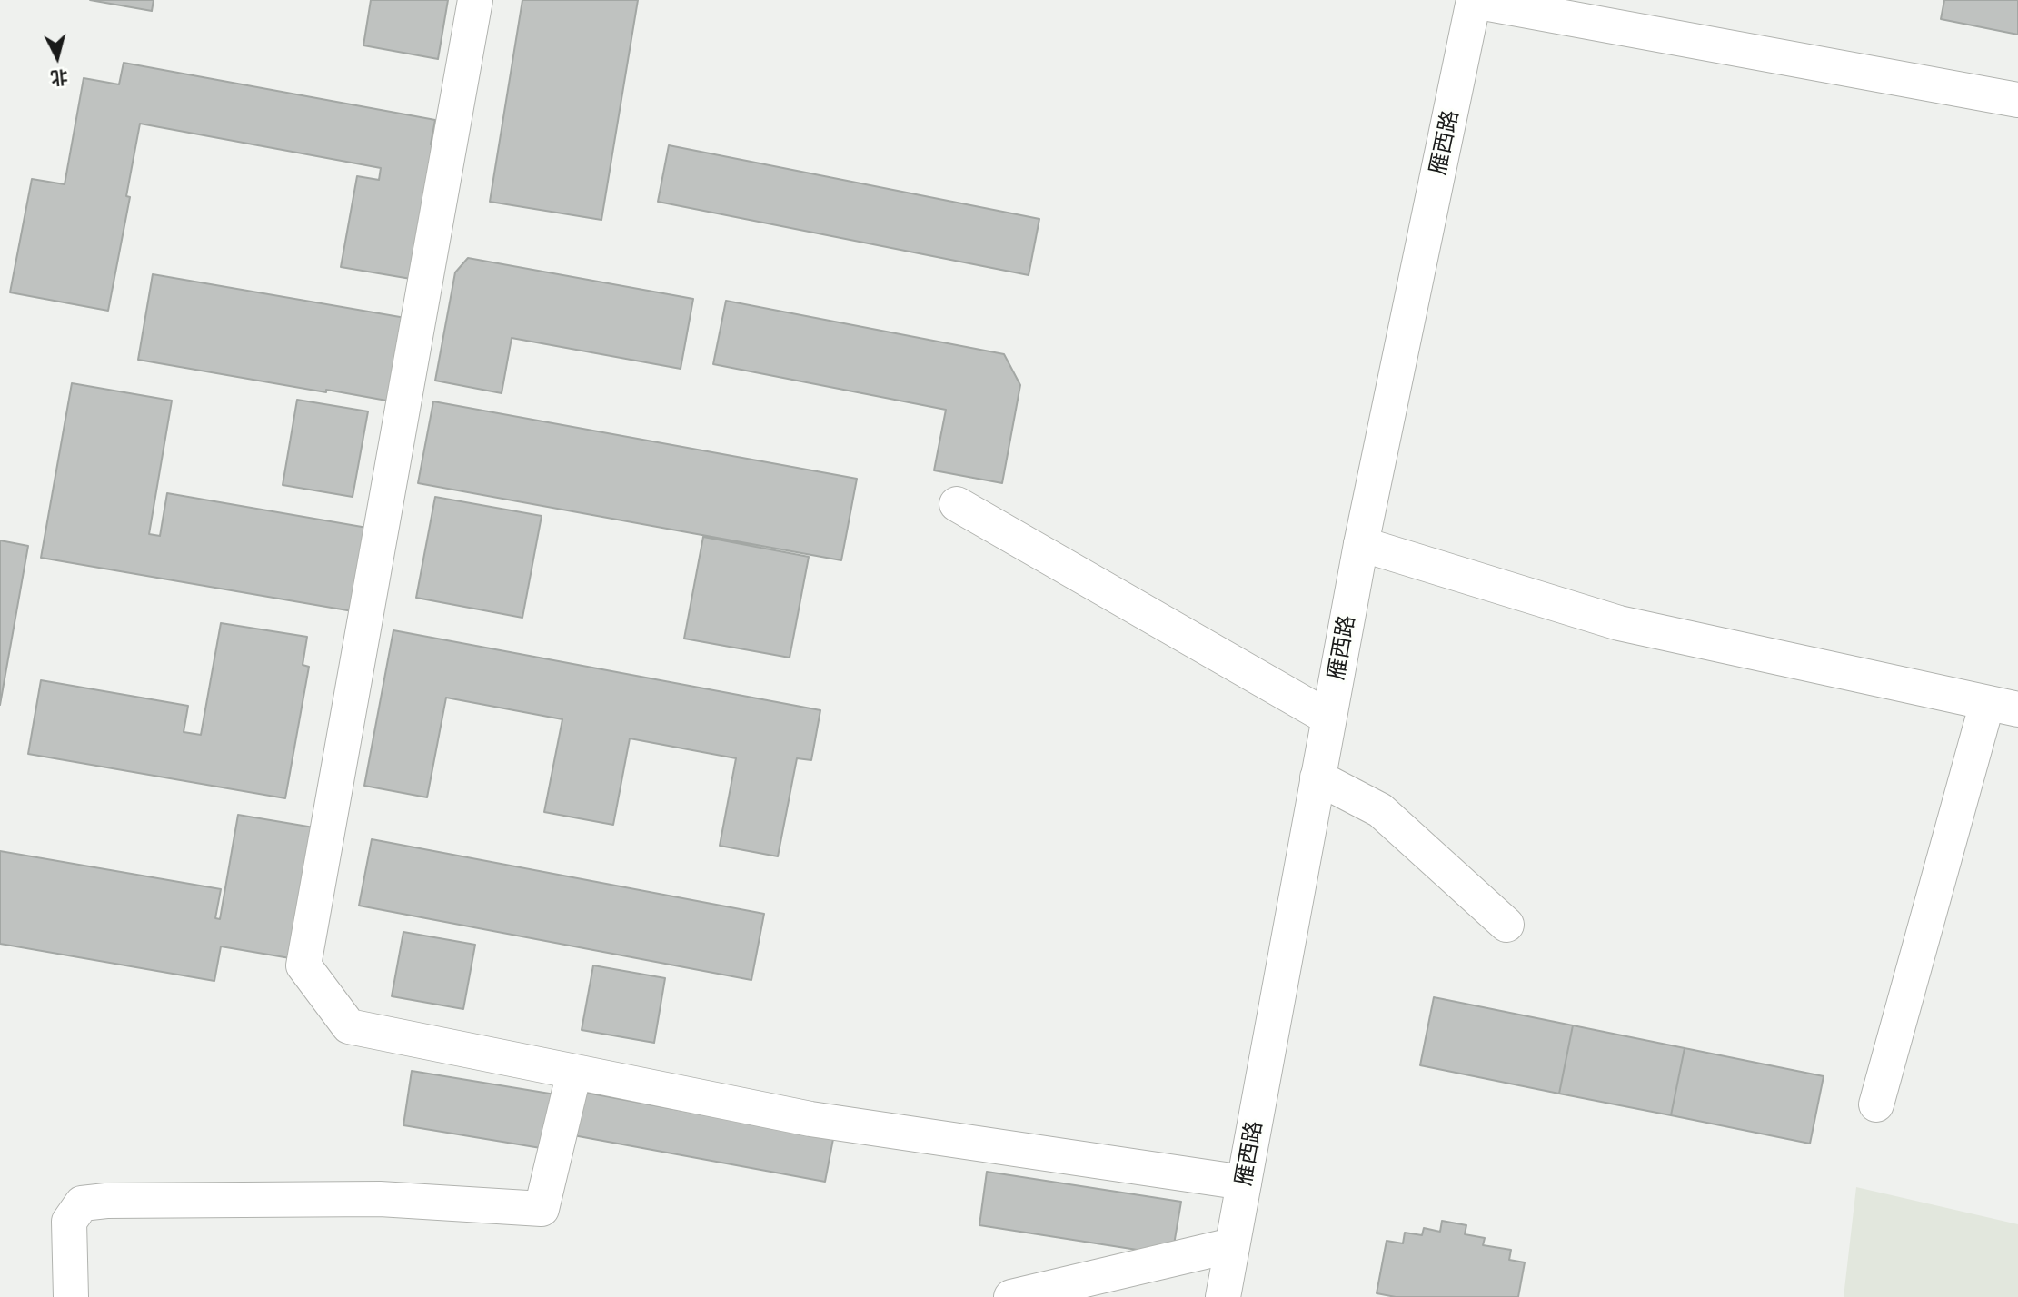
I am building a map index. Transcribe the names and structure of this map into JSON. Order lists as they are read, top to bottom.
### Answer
{
  "streets": {
    "street": ["雁西路"]
  },
  "north": "bottom"
}
